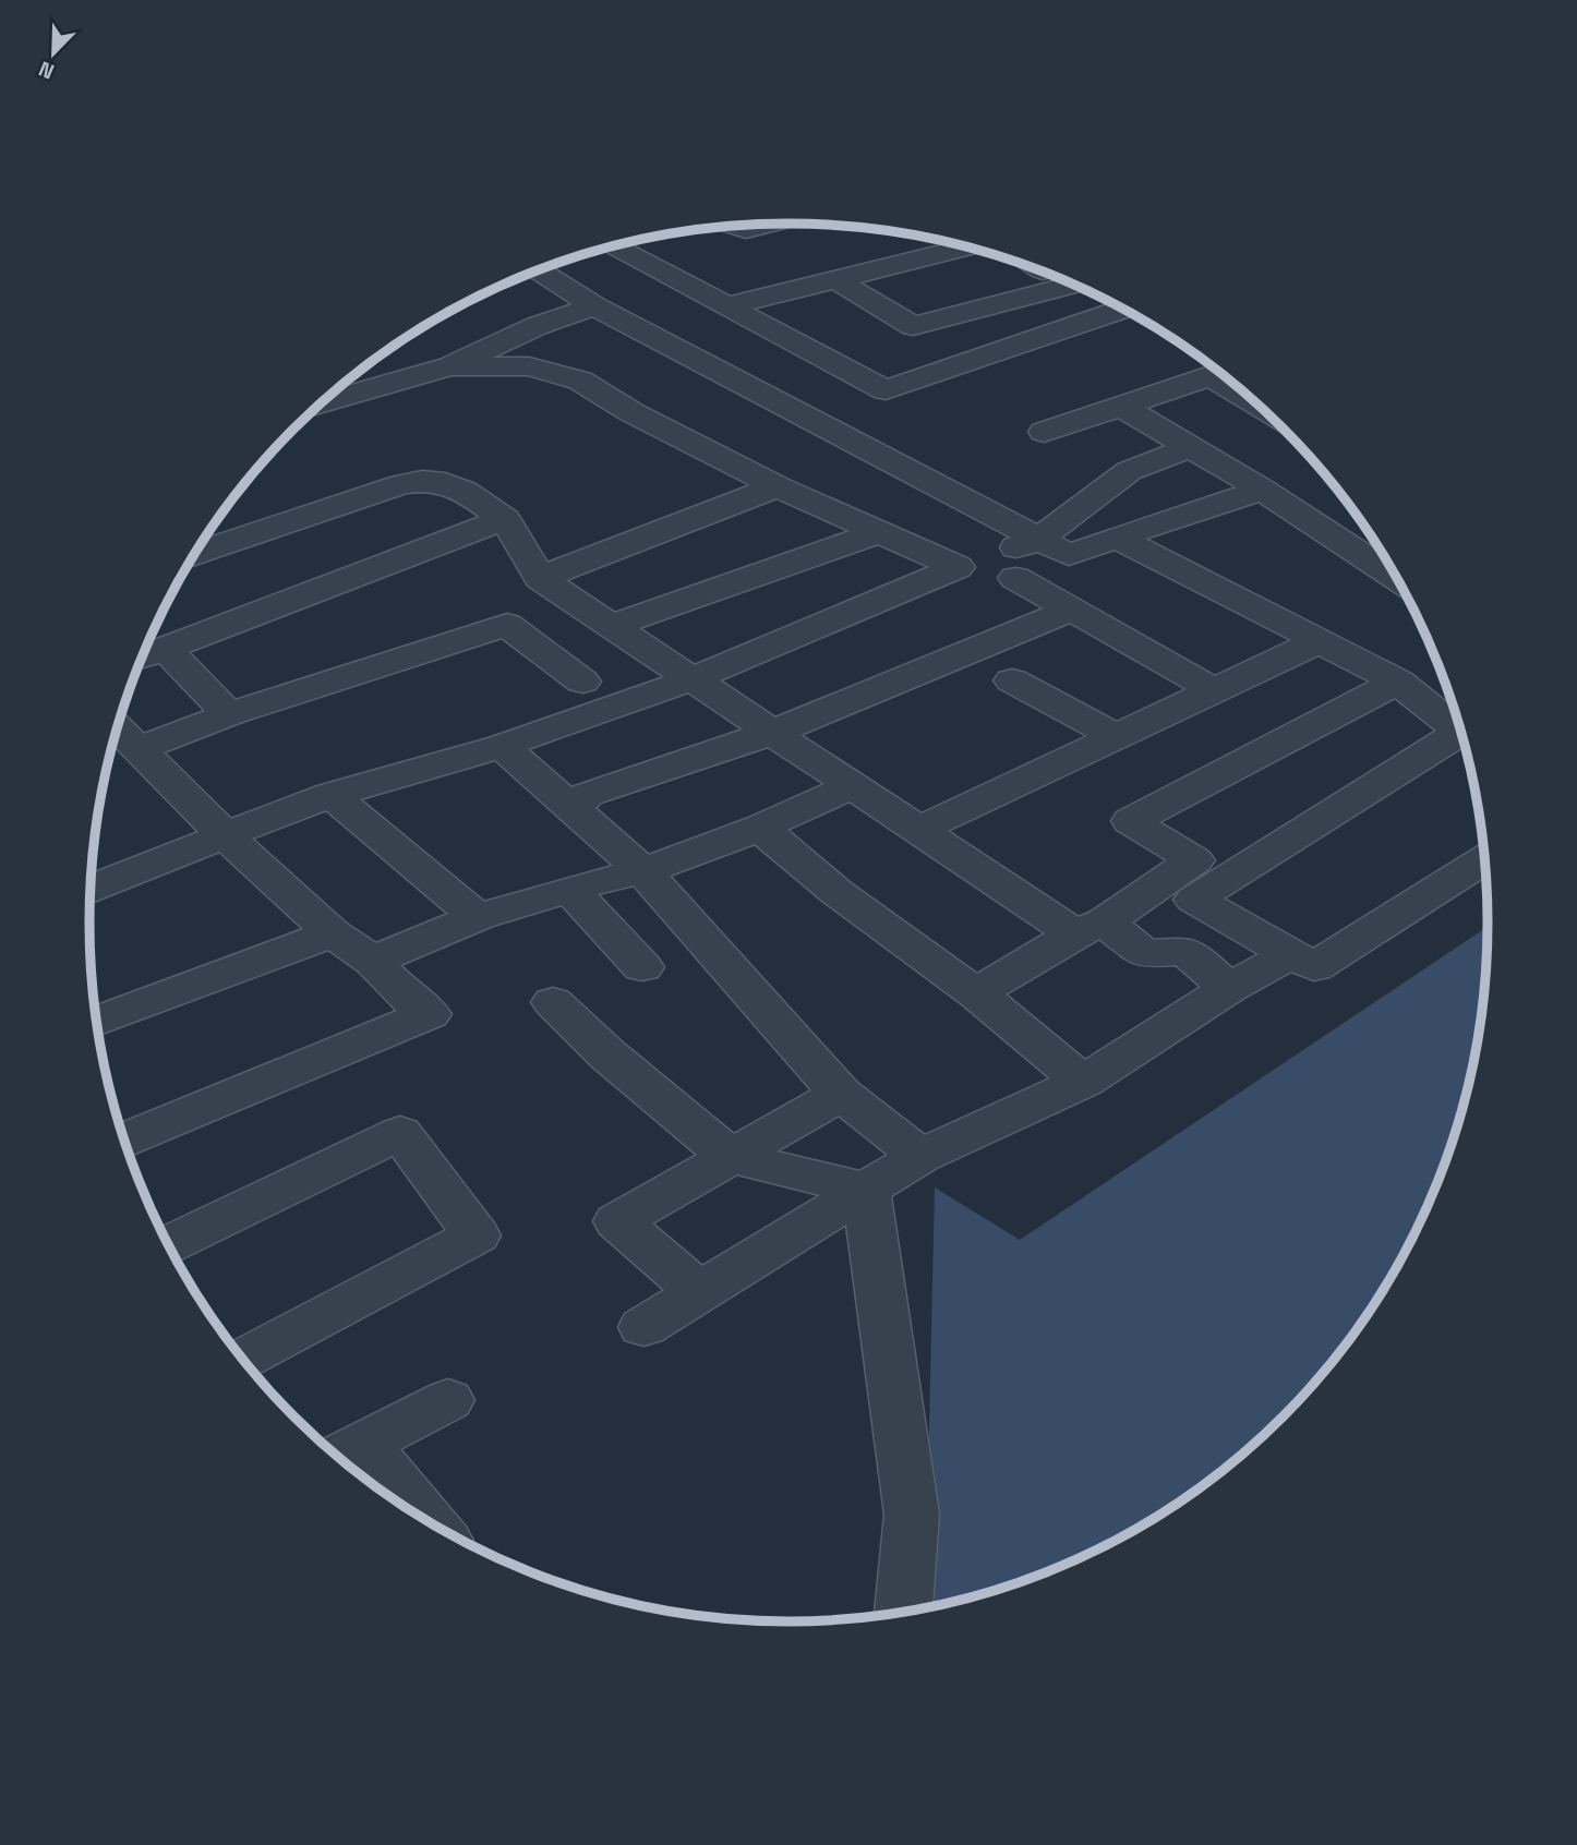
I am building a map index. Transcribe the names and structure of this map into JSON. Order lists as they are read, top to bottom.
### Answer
{
  "north": "bottom left"
}
